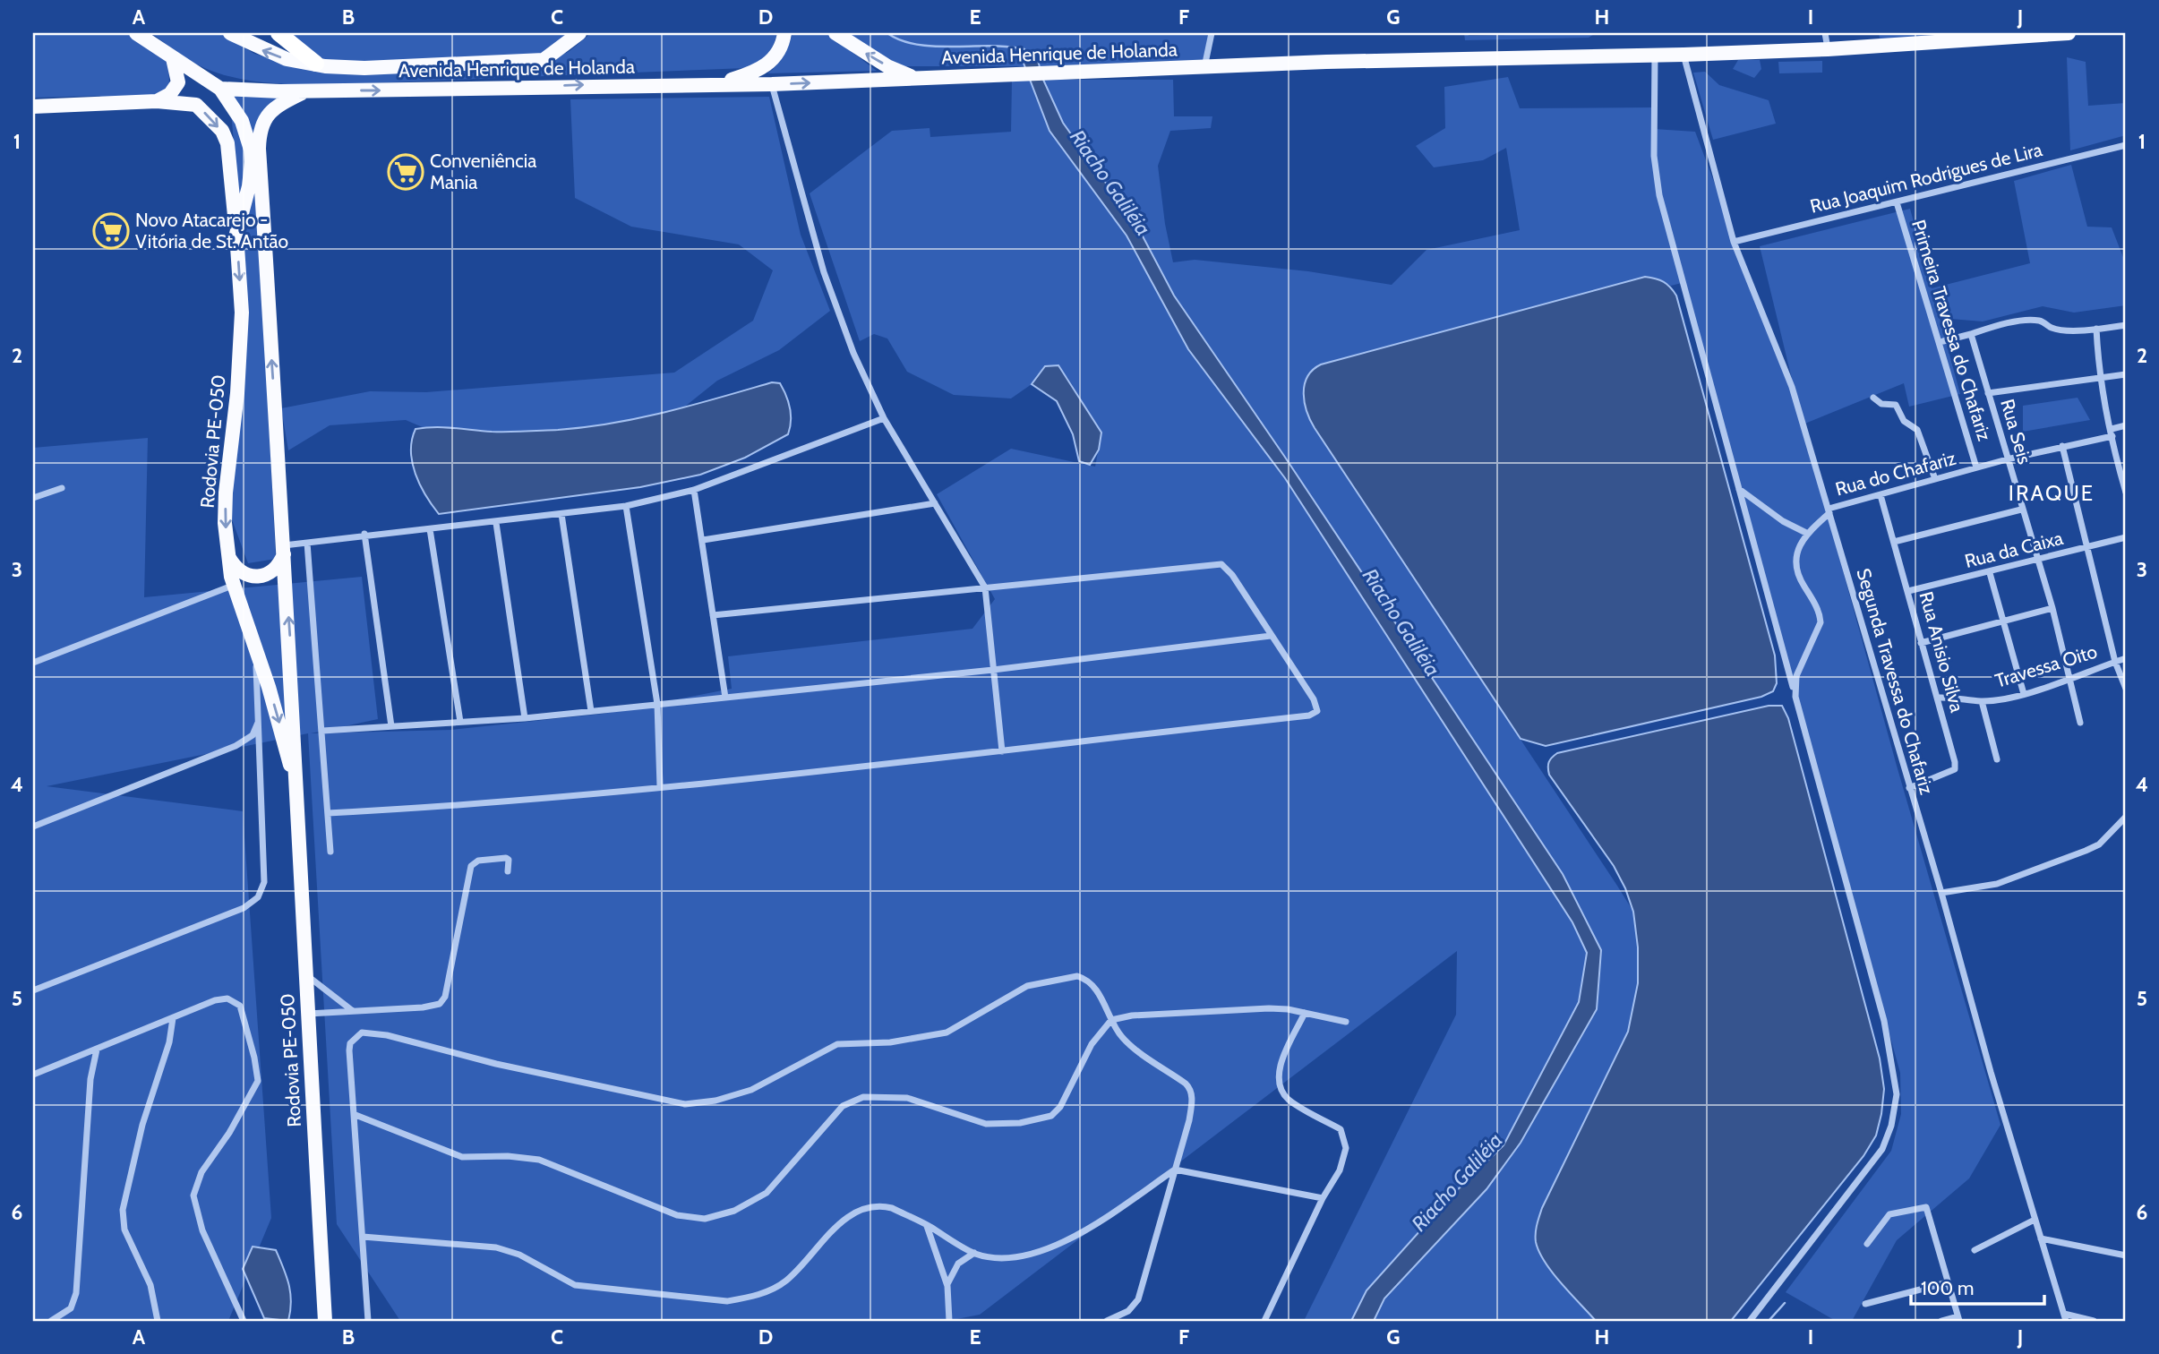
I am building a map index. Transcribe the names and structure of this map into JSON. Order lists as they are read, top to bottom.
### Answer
{
  "streets": {
    "main road": ["Avenida Henrique de Holanda", "Rodovia PE-050"],
    "street": [
      "Rua Joaquim Rodrigues de Lira",
      "Primeira Travessa do Chafariz",
      "Rua Seis",
      "Rua do Chafariz",
      "Rua da Caixa",
      "Rua Anisio Silva",
      "Travessa Oito",
      "Segunda Travessa do Chafariz"
    ]
  },
  "crossings": [
    ["Avenida Henrique de Holanda", "Rodovia PE-050"],
    ["Avenida Henrique de Holanda", "Segunda Travessa do Chafariz"],
    ["Rua Joaquim Rodrigues de Lira", "Primeira Travessa do Chafariz"],
    ["Rua Joaquim Rodrigues de Lira", "Segunda Travessa do Chafariz"],
    ["Primeira Travessa do Chafariz", "Rua do Chafariz"],
    ["Rua Seis", "Rua do Chafariz"],
    ["Rua Seis", "Rua da Caixa"],
    ["Rua Seis", "Travessa Oito"],
    ["Rua do Chafariz", "Rua Anisio Silva"],
    ["Rua do Chafariz", "Segunda Travessa do Chafariz"],
    ["Rua da Caixa", "Rua Anisio Silva"],
    ["Rua Anisio Silva", "Travessa Oito"],
    ["Rua Anisio Silva", "Segunda Travessa do Chafariz"]
  ],
  "districts": ["IRAQUE"],
  "water": ["Riacho Galiléia"],
  "places": {
    "supermarket": ["Conveniência Mania", "Novo Atacarejo - Vitória de St. Antão"]
  },
  "scale_bar": "100 m",
  "grid": {
    "columns": [
      "A",
      "B",
      "C",
      "D",
      "E",
      "F",
      "G",
      "H",
      "I",
      "J"
    ],
    "rows": [
      "1",
      "2",
      "3",
      "4",
      "5",
      "6"
    ]
  }
}
